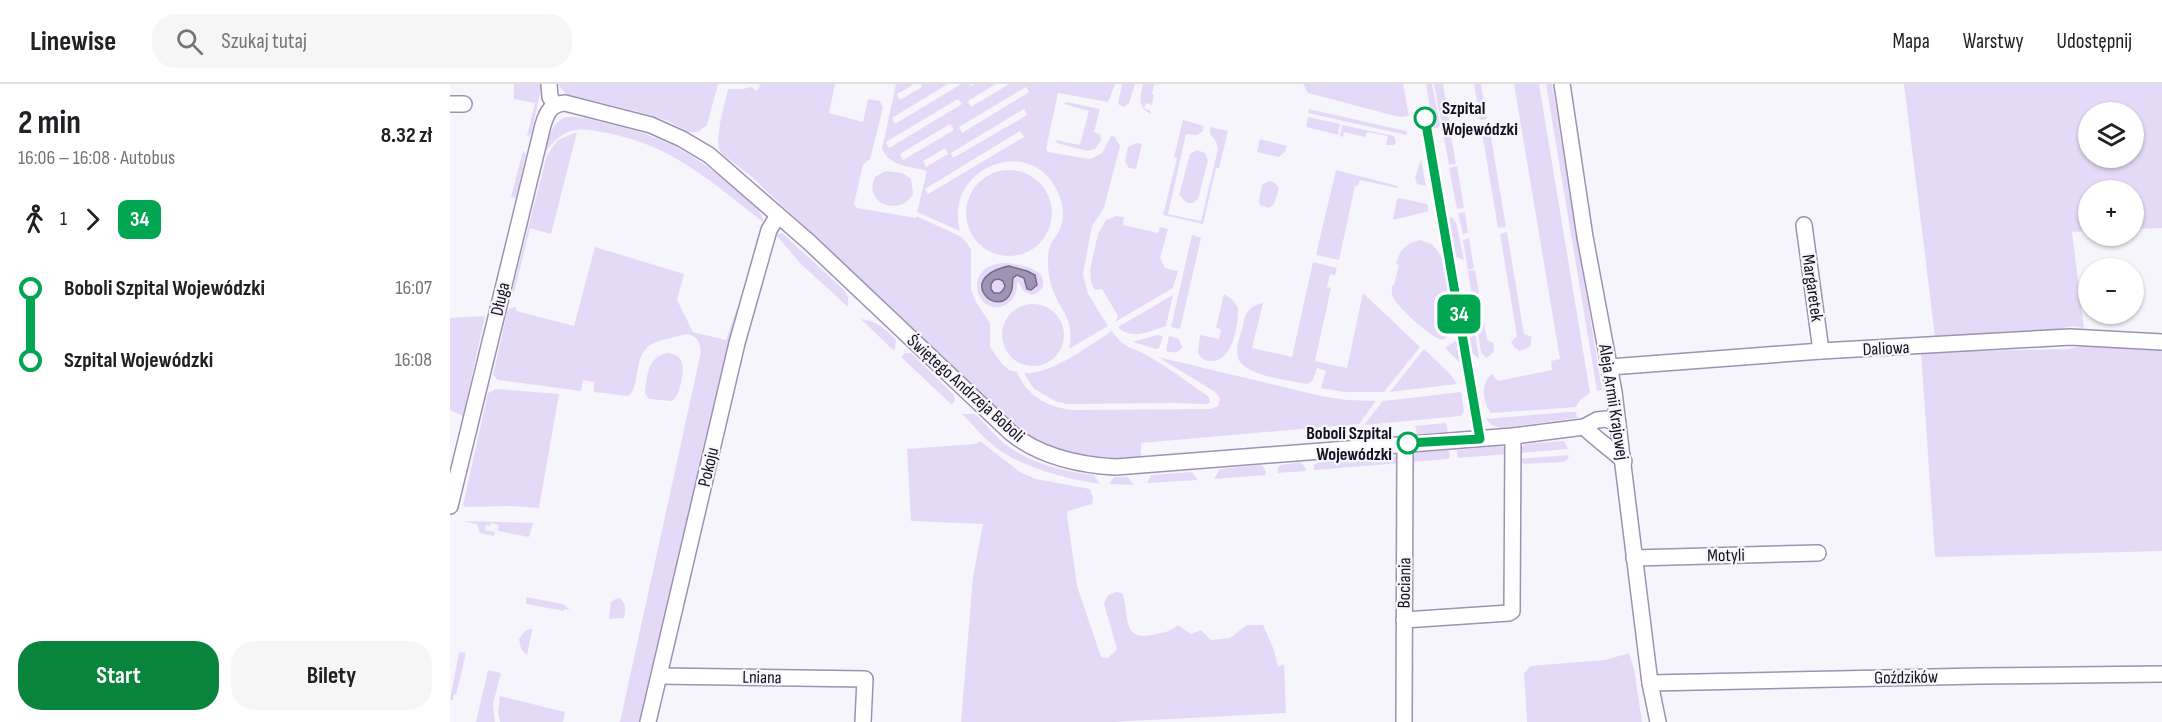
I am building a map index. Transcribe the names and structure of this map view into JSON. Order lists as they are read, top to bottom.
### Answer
{
  "streets": {
    "street": [
      "Margaretek",
      "Długa",
      "Daliowa",
      "Świętego Andrzeja Boboli",
      "Aleja Armii Krajowej",
      "Pokoju",
      "Motyli",
      "Bociania",
      "Lniana",
      "Goździków"
    ]
  },
  "crossings": [
    ["Margaretek", "Daliowa"],
    ["Długa", "Świętego Andrzeja Boboli"],
    ["Daliowa", "Aleja Armii Krajowej"],
    ["Świętego Andrzeja Boboli", "Aleja Armii Krajowej"],
    ["Świętego Andrzeja Boboli", "Pokoju"],
    ["Świętego Andrzeja Boboli", "Bociania"],
    ["Aleja Armii Krajowej", "Motyli"],
    ["Aleja Armii Krajowej", "Goździków"],
    ["Pokoju", "Lniana"]
  ],
  "places": ["Szpital Wojewódzki", "Boboli Szpital Wojewódzki"],
  "lines": ["bus line 34"],
  "page": {
    "header": "Linewise",
    "search": "Szukaj tutaj",
    "nav": ["Mapa", "Warstwy", "Udostępnij"],
    "heading": ["2 min", "16:06 – 16:08 · Autobus", "8.32 zł"],
    "on_map": "34",
    "map_buttons": ["+", "−"],
    "legs": ["1", "34"],
    "list": [
      {
        "name": "Boboli Szpital Wojewódzki",
        "value": "16:07"
      },
      {
        "name": "Szpital Wojewódzki",
        "value": "16:08"
      }
    ],
    "buttons": ["Start", "Bilety"]
  }
}
